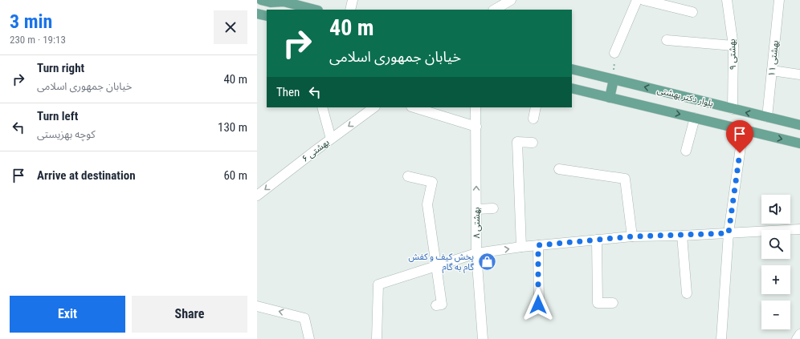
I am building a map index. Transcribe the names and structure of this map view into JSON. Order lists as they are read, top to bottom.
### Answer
{
  "streets": {
    "main road": ["بلوار دکتر بهشتی"],
    "street": [
      "بهشتی ۹",
      "بهشتی ۱۱",
      "بهشتی ۶",
      "بهشتی ۸"
    ]
  },
  "crossings": [
    ["بهشتی ۹", "بلوار دکتر بهشتی"],
    ["بهشتی ۱۱", "بلوار دکتر بهشتی"]
  ],
  "one_way": ["بهشتی ۶", "بهشتی ۸"],
  "places": {
    "shop": ["پخش کیف و کفش گام به گام"]
  },
  "page": {
    "heading": ["3 min", "230 m · 19:13"],
    "turn": ["40 m", "خیابان جمهوری اسلامی"],
    "list": [
      {
        "name": "Turn right",
        "note": "خیابان جمهوری اسلامی",
        "value": "40 m"
      },
      {
        "name": "Turn left",
        "note": "کوچه بهزیستی",
        "value": "130 m"
      },
      {
        "name": "Arrive at destination",
        "value": "60 m"
      }
    ],
    "then": "Then",
    "map_buttons": ["+", "−"],
    "buttons": ["Exit", "Share"]
  }
}
